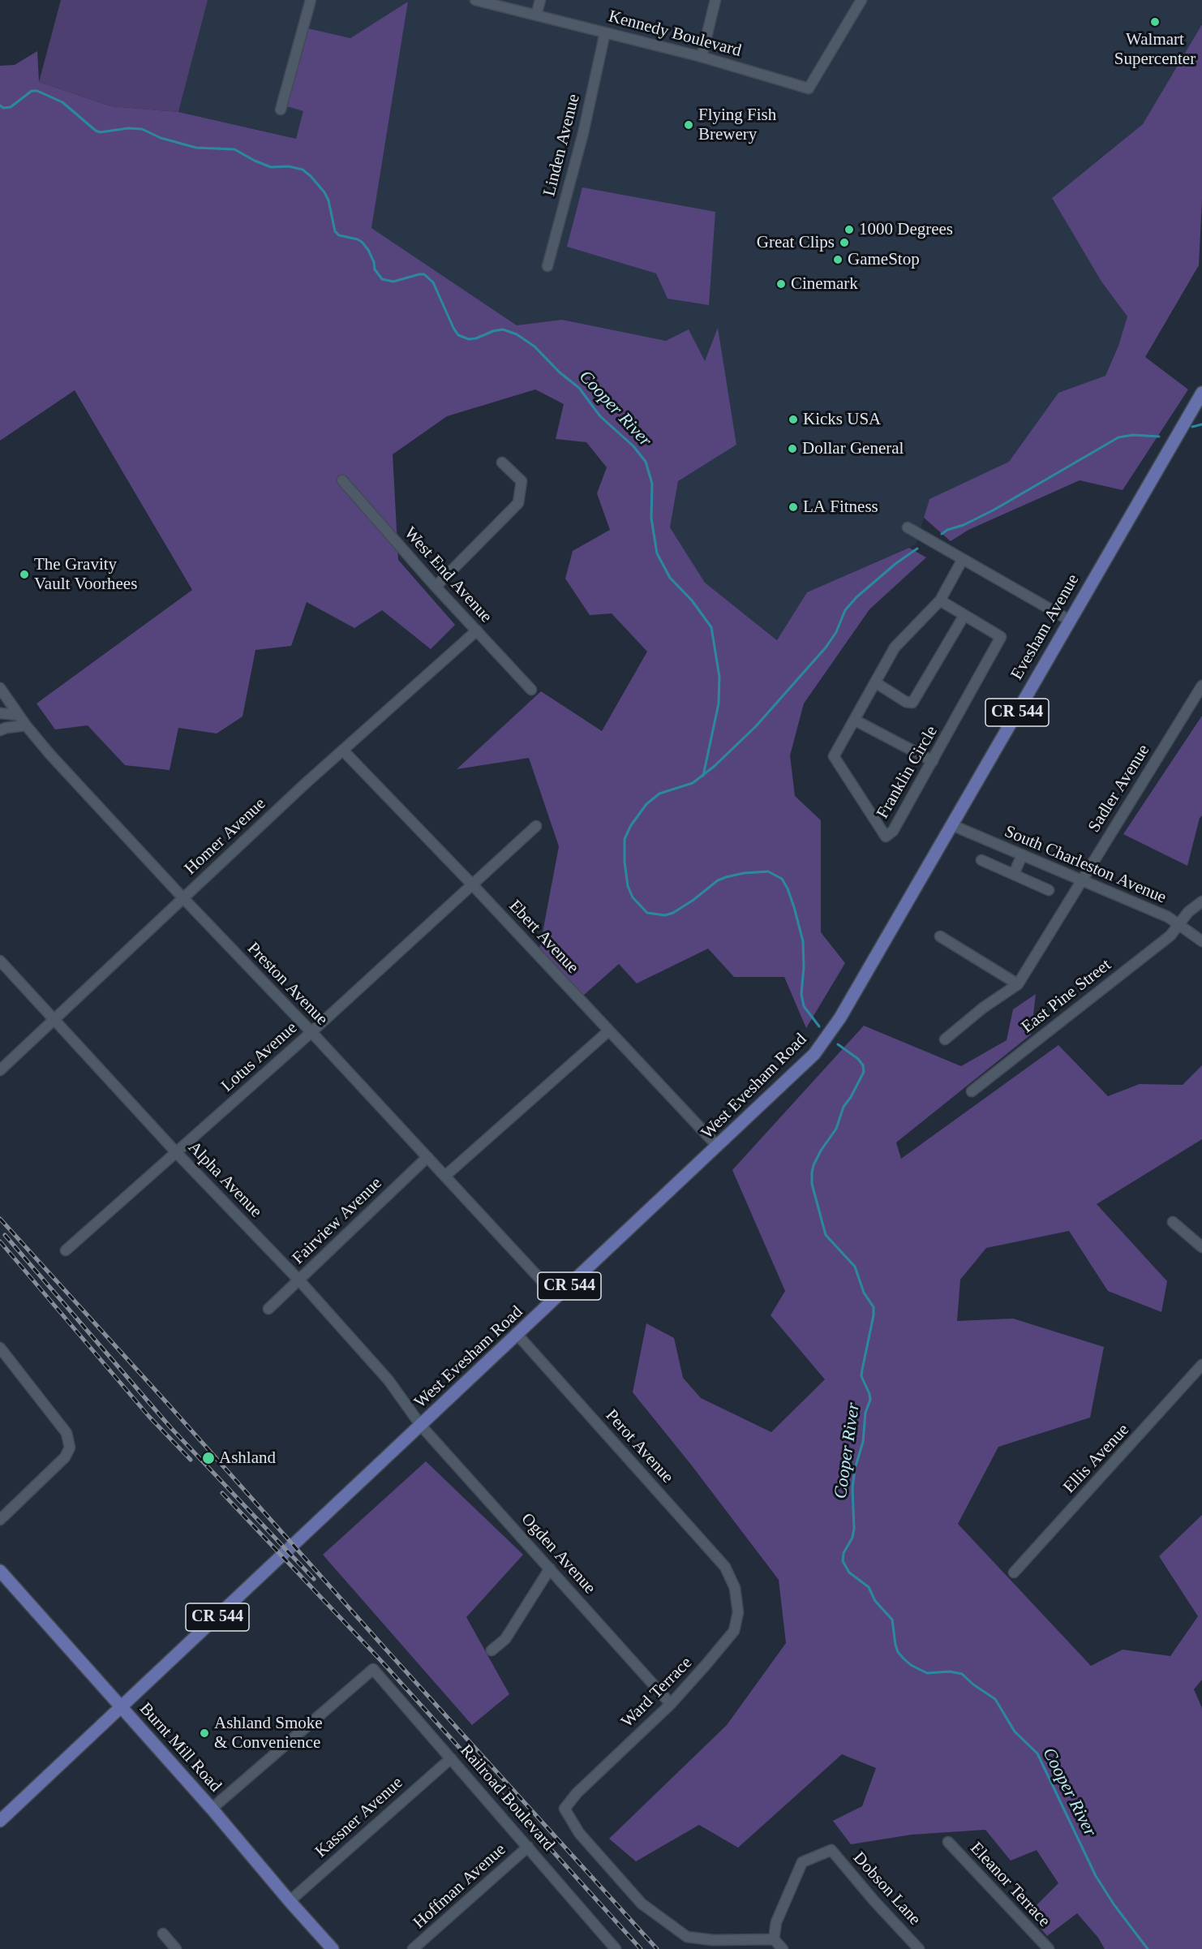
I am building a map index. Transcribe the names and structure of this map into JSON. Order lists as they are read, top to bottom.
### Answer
{
  "streets": {
    "main road": [
      "Evesham Avenue",
      "CR 544",
      "West Evesham Road",
      "Burnt Mill Road"
    ],
    "street": [
      "Kennedy Boulevard",
      "Linden Avenue",
      "West End Avenue",
      "Franklin Circle",
      "Sadler Avenue",
      "Homer Avenue",
      "South Charleston Avenue",
      "Ebert Avenue",
      "Preston Avenue",
      "East Pine Street",
      "Lotus Avenue",
      "Alpha Avenue",
      "Fairview Avenue",
      "Perot Avenue",
      "Ellis Avenue",
      "Ogden Avenue",
      "Ward Terrace",
      "Railroad Boulevard",
      "Kassner Avenue",
      "Eleanor Terrace",
      "Hoffman Avenue",
      "Dobson Lane"
    ]
  },
  "crossings": [
    ["Kennedy Boulevard", "Linden Avenue"],
    ["West End Avenue", "Homer Avenue"],
    ["Evesham Avenue", "South Charleston Avenue"],
    ["Evesham Avenue", "West Evesham Road"],
    ["CR 544", "West Evesham Road"],
    ["CR 544", "Burnt Mill Road"],
    ["Sadler Avenue", "South Charleston Avenue"],
    ["Homer Avenue", "Ebert Avenue"],
    ["Homer Avenue", "Preston Avenue"],
    ["Homer Avenue", "Alpha Avenue"],
    ["South Charleston Avenue", "East Pine Street"],
    ["Ebert Avenue", "Lotus Avenue"],
    ["Ebert Avenue", "West Evesham Road"],
    ["Preston Avenue", "Lotus Avenue"],
    ["Preston Avenue", "West Evesham Road"],
    ["Preston Avenue", "Fairview Avenue"],
    ["Lotus Avenue", "Alpha Avenue"],
    ["West Evesham Road", "Alpha Avenue"],
    ["West Evesham Road", "Perot Avenue"],
    ["West Evesham Road", "Ogden Avenue"],
    ["West Evesham Road", "Burnt Mill Road"],
    ["Alpha Avenue", "Fairview Avenue"],
    ["Alpha Avenue", "Ogden Avenue"],
    ["Perot Avenue", "Ward Terrace"],
    ["Ogden Avenue", "Ward Terrace"],
    ["Ward Terrace", "Dobson Lane"],
    ["Burnt Mill Road", "Railroad Boulevard"],
    ["Burnt Mill Road", "Kassner Avenue"],
    ["Railroad Boulevard", "Kassner Avenue"],
    ["Railroad Boulevard", "Hoffman Avenue"]
  ],
  "water": ["Cooper River"],
  "places": [
    "Walmart Supercenter",
    "Flying Fish Brewery",
    "1000 Degrees",
    "Great Clips",
    "GameStop",
    "Cinemark",
    "Kicks USA",
    "Dollar General",
    "LA Fitness",
    "The Gravity Vault Voorhees",
    "Ashland",
    "Ashland Smoke & Convenience"
  ]
}
